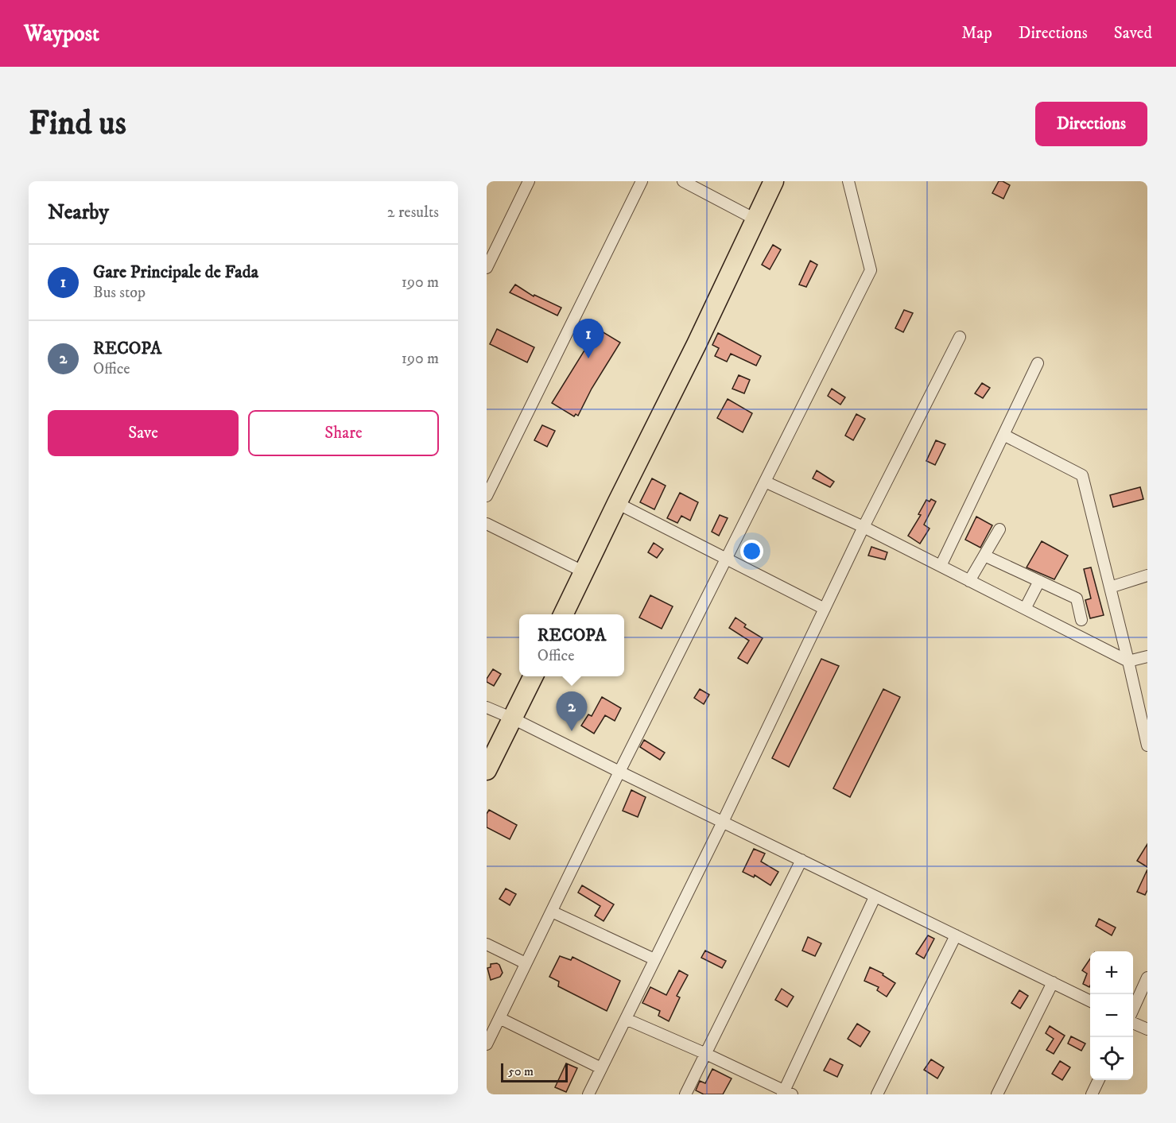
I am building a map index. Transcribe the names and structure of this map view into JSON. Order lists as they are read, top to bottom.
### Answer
{
  "scale_bar": "50 m",
  "page": {
    "header": "Waypost",
    "nav": ["Map", "Directions", "Saved"],
    "buttons": [
      "Directions",
      ["Save", "Share"]
    ],
    "title": "Find us",
    "heading": ["Nearby", "2 results"],
    "list": [
      {
        "mark": "1",
        "name": "Gare Principale de Fada",
        "note": "Bus stop",
        "value": "190 m"
      },
      {
        "mark": "2",
        "name": "RECOPA",
        "note": "Office",
        "value": "190 m"
      }
    ],
    "pins": ["1", "2"],
    "popup": ["RECOPA", "Office"],
    "map_buttons": ["+", "−"],
    "scale": "50 m"
  }
}
